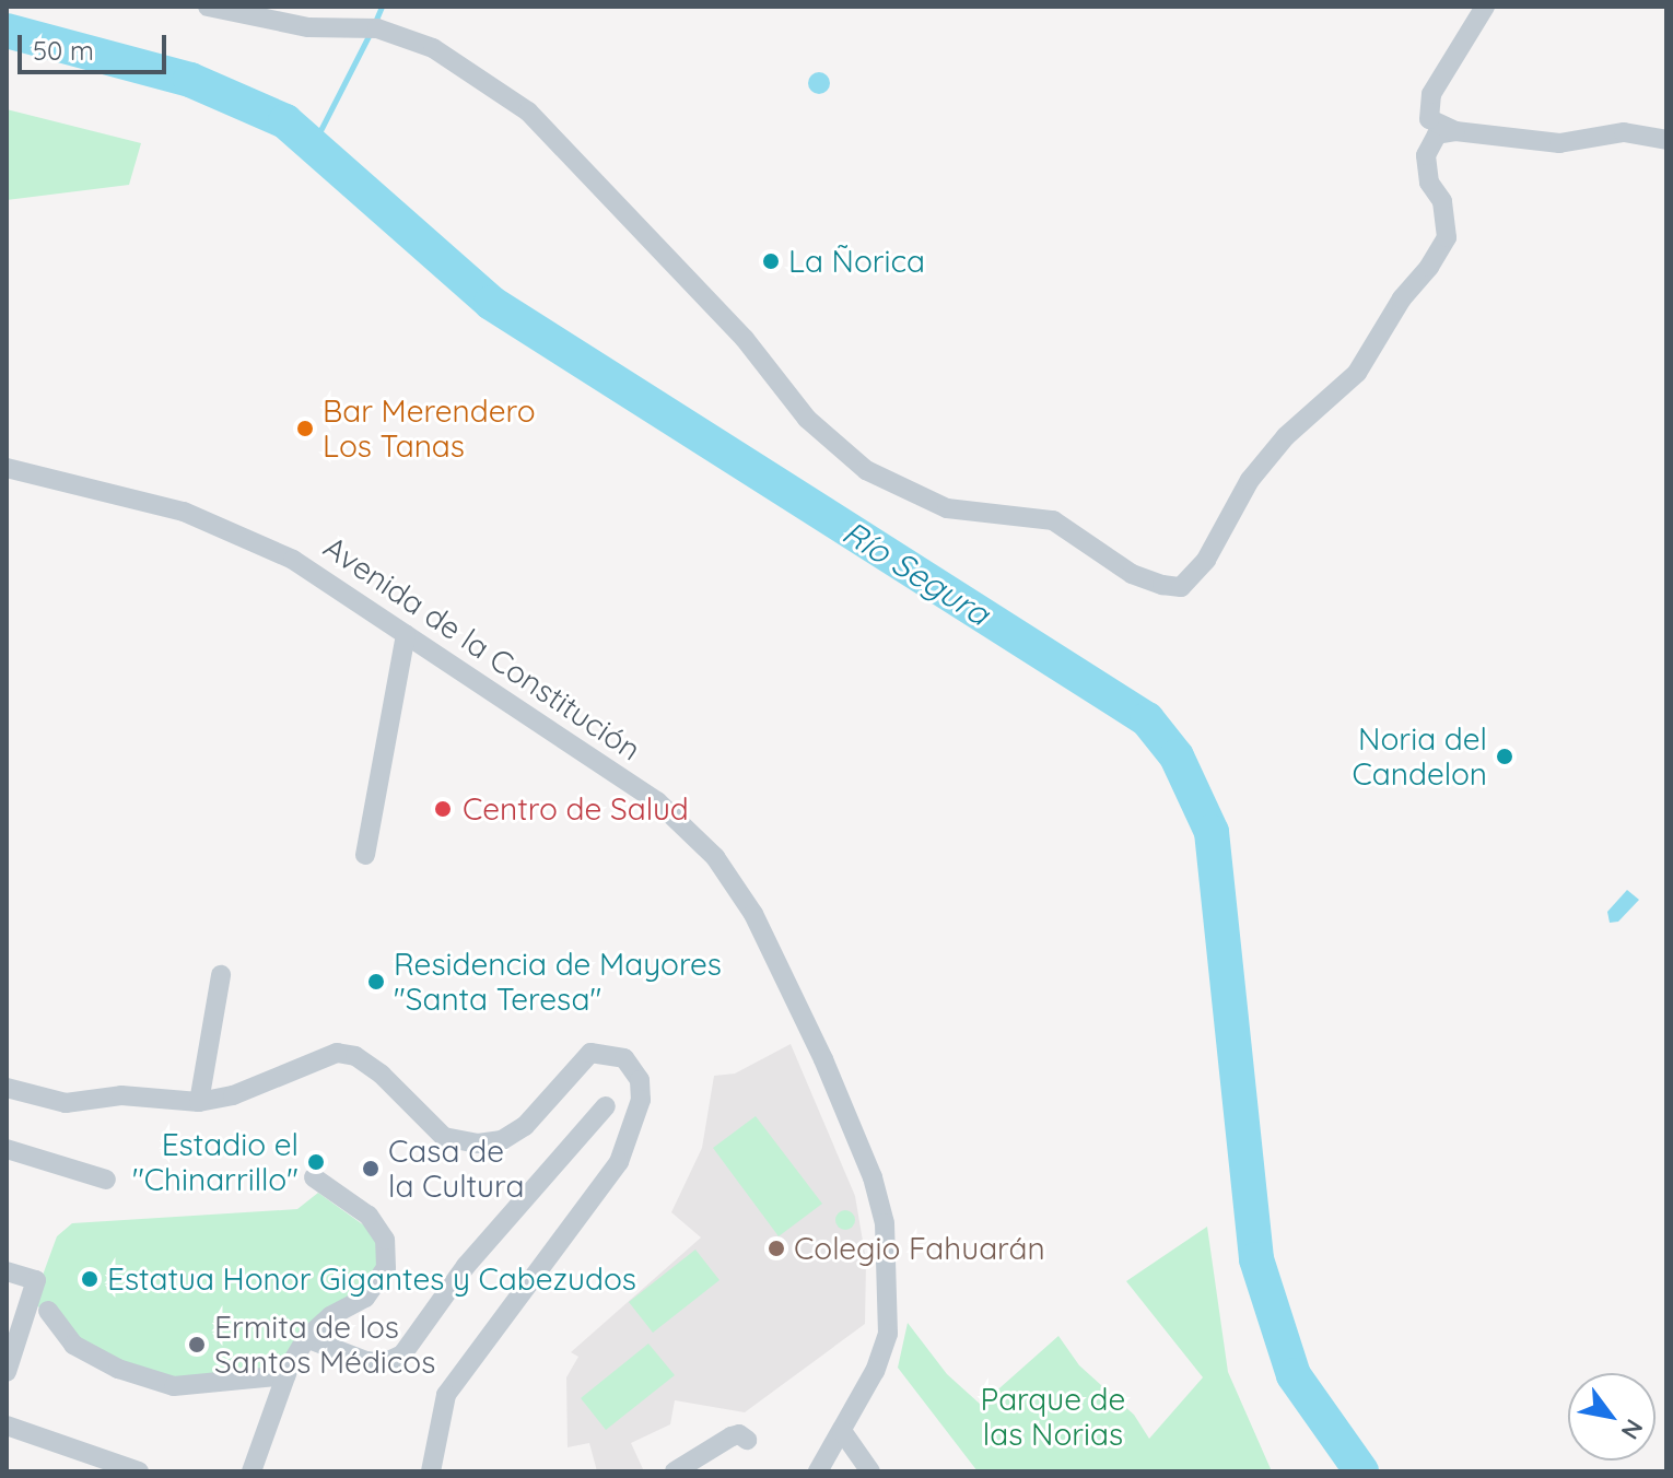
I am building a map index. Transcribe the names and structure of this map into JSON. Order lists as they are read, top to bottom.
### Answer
{
  "streets": {
    "street": ["Avenida de la Constitución"]
  },
  "water": ["Río Segura"],
  "parks": ["Parque de las Norias"],
  "places": [
    "La Ñorica",
    "Bar Merendero Los Tanas",
    "Noria del Candelon",
    "Centro de Salud",
    "Residencia de Mayores \"Santa Teresa\"",
    "Estadio el ''Chinarrillo''",
    "Casa de la Cultura",
    "Colegio Fahuarán",
    "Estatua Honor Gigantes y Cabezudos",
    "Ermita de los Santos Médicos"
  ],
  "scale_bar": "50 m",
  "north": "bottom right"
}
